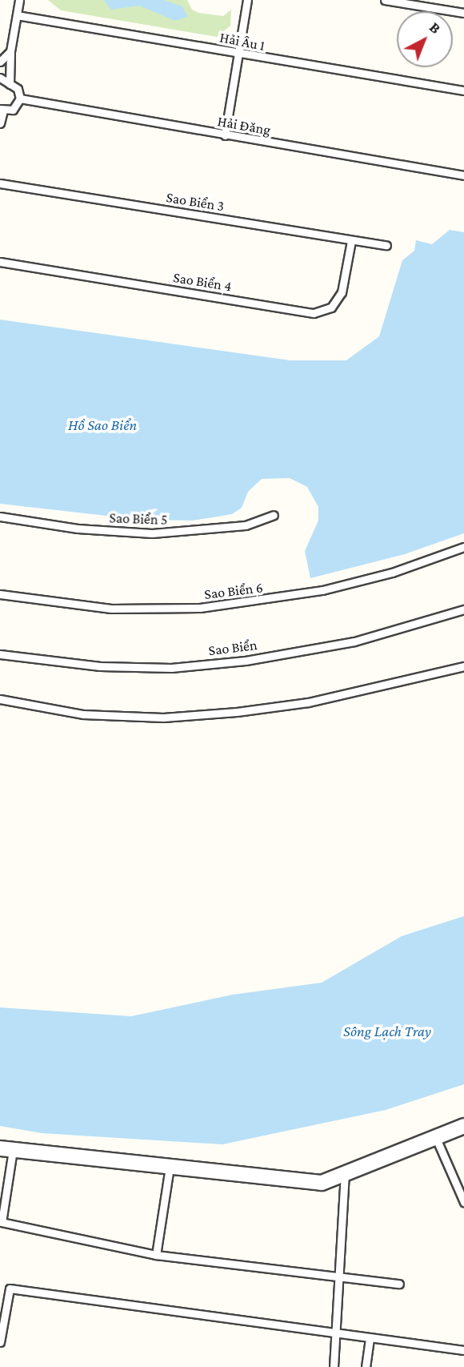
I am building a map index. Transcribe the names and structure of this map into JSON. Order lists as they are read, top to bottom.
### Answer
{
  "streets": {
    "lane": [
      "Hải Âu 1",
      "Hải Đăng",
      "Sao Biển 3",
      "Sao Biển 4",
      "Sao Biển 5",
      "Sao Biển 6",
      "Sao Biển"
    ]
  },
  "crossings": [
    ["Sao Biển 3", "Sao Biển 4"]
  ],
  "water": ["Hồ Sao Biển", "Sông Lạch Tray"],
  "north": "top right"
}
